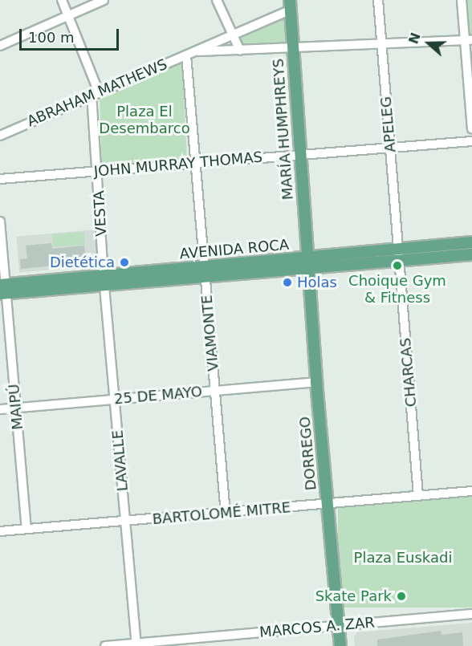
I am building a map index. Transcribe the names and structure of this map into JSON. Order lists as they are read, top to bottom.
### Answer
{
  "streets": {
    "main road": ["MARÍA HUMPHREYS", "AVENIDA ROCA", "DORREGO"],
    "street": [
      "ABRAHAM MATHEWS",
      "APELEG",
      "JOHN MURRAY THOMAS",
      "VESTA",
      "VIAMONTE",
      "CHARCAS",
      "25 DE MAYO",
      "MAIPÚ",
      "LAVALLE",
      "BARTOLOMÉ MITRE",
      "MARCOS A. ZAR"
    ]
  },
  "crossings": [
    ["ABRAHAM MATHEWS", "APELEG"],
    ["ABRAHAM MATHEWS", "MARÍA HUMPHREYS"],
    ["ABRAHAM MATHEWS", "VESTA"],
    ["ABRAHAM MATHEWS", "VIAMONTE"],
    ["APELEG", "JOHN MURRAY THOMAS"],
    ["APELEG", "AVENIDA ROCA"],
    ["APELEG", "CHARCAS"],
    ["MARÍA HUMPHREYS", "JOHN MURRAY THOMAS"],
    ["MARÍA HUMPHREYS", "AVENIDA ROCA"],
    ["MARÍA HUMPHREYS", "DORREGO"],
    ["JOHN MURRAY THOMAS", "VESTA"],
    ["JOHN MURRAY THOMAS", "VIAMONTE"],
    ["VESTA", "AVENIDA ROCA"],
    ["VESTA", "LAVALLE"],
    ["AVENIDA ROCA", "VIAMONTE"],
    ["AVENIDA ROCA", "CHARCAS"],
    ["AVENIDA ROCA", "MAIPÚ"],
    ["AVENIDA ROCA", "DORREGO"],
    ["AVENIDA ROCA", "LAVALLE"],
    ["VIAMONTE", "25 DE MAYO"],
    ["VIAMONTE", "BARTOLOMÉ MITRE"],
    ["CHARCAS", "BARTOLOMÉ MITRE"],
    ["25 DE MAYO", "MAIPÚ"],
    ["25 DE MAYO", "DORREGO"],
    ["25 DE MAYO", "LAVALLE"],
    ["MAIPÚ", "BARTOLOMÉ MITRE"],
    ["DORREGO", "BARTOLOMÉ MITRE"],
    ["DORREGO", "MARCOS A. ZAR"],
    ["LAVALLE", "BARTOLOMÉ MITRE"],
    ["LAVALLE", "MARCOS A. ZAR"]
  ],
  "parks": ["Plaza El Desembarco", "Plaza Euskadi"],
  "places": [
    "Dietética",
    "Choique Gym & Fitness",
    "Holas",
    "Skate Park"
  ],
  "scale_bar": "100 m",
  "north": "left"
}
